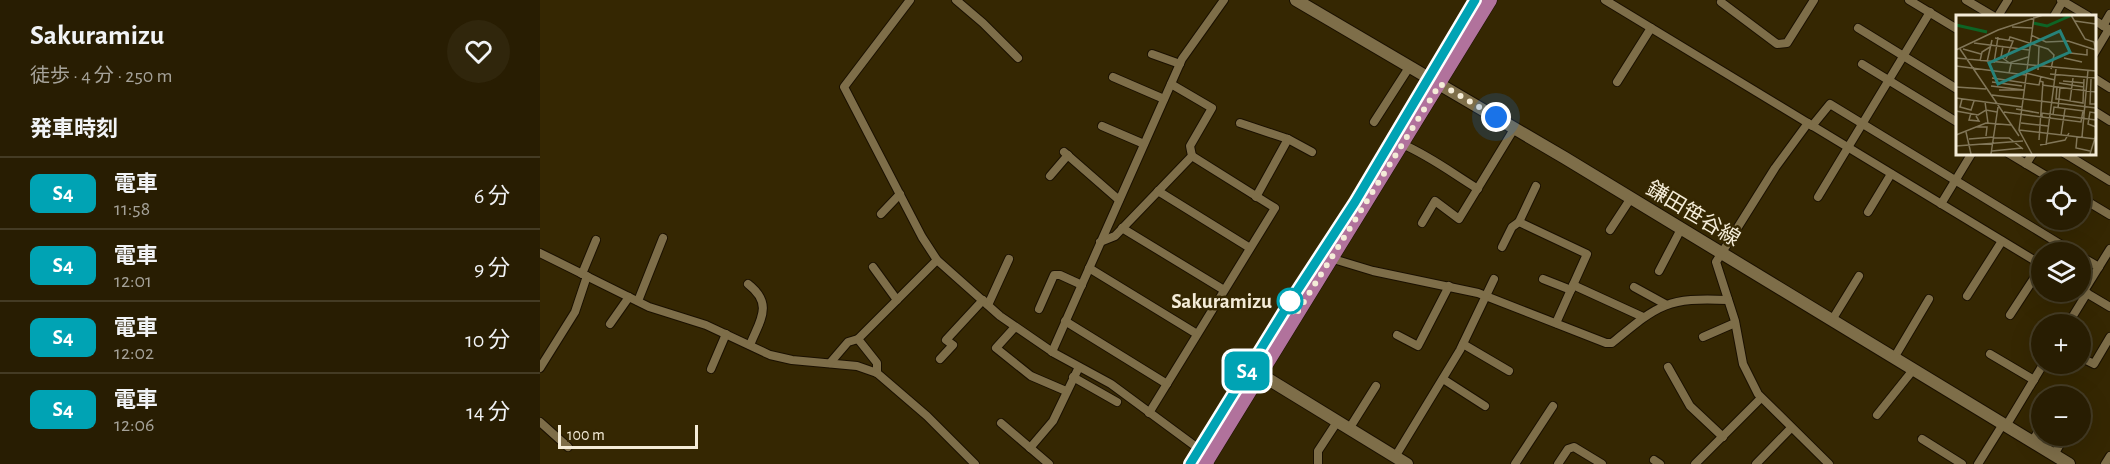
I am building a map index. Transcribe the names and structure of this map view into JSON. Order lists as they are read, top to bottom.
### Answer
{
  "streets": {
    "street": ["鎌田笹谷線"]
  },
  "places": ["Sakuramizu"],
  "scale_bar": "100 m",
  "page": {
    "heading": [
      ["Sakuramizu", "徒歩 · 4 分 · 250 m"],
      "発車時刻"
    ],
    "on_map": "S4",
    "list": [
      {
        "mark": "S4",
        "name": "電車",
        "note": "11:58",
        "value": "6 分"
      },
      {
        "mark": "S4",
        "name": "電車",
        "note": "12:01",
        "value": "9 分"
      },
      {
        "mark": "S4",
        "name": "電車",
        "note": "12:02",
        "value": "10 分"
      },
      {
        "mark": "S4",
        "name": "電車",
        "note": "12:06",
        "value": "14 分"
      }
    ],
    "map_buttons": ["+", "−"],
    "scale": "100 m"
  }
}
